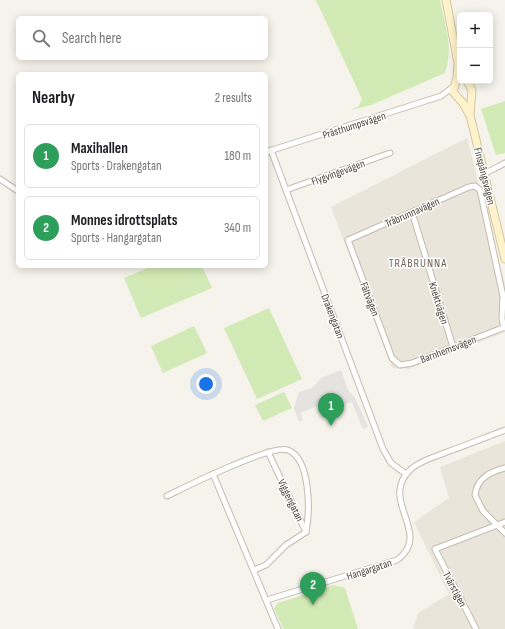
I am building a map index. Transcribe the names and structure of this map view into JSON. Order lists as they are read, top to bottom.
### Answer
{
  "streets": {
    "main road": ["Finspångsvägen"],
    "street": [
      "Prästhumpsvägen",
      "Flygvingevägen",
      "Tråbrunnavägen",
      "Fältvägen",
      "Knektvägen",
      "Drakengatan",
      "Barnhemsvägen",
      "Viggengatan",
      "Hangargatan",
      "Tvärstigen"
    ]
  },
  "crossings": [
    ["Prästhumpsvägen", "Finspångsvägen"],
    ["Prästhumpsvägen", "Drakengatan"],
    ["Flygvingevägen", "Drakengatan"],
    ["Tråbrunnavägen", "Fältvägen"],
    ["Tråbrunnavägen", "Knektvägen"],
    ["Tråbrunnavägen", "Barnhemsvägen"],
    ["Fältvägen", "Barnhemsvägen"],
    ["Knektvägen", "Barnhemsvägen"],
    ["Drakengatan", "Hangargatan"]
  ],
  "districts": ["TRÅBRUNNA"],
  "page": {
    "map_buttons": ["+", "−"],
    "search": "Search here",
    "heading": ["Nearby", "2 results"],
    "list": [
      {
        "mark": "1",
        "name": "Maxihallen",
        "note": "Sports · Drakengatan",
        "value": "180 m"
      },
      {
        "mark": "2",
        "name": "Monnes idrottsplats",
        "note": "Sports · Hangargatan",
        "value": "340 m"
      }
    ],
    "pins": ["1", "2"]
  }
}
